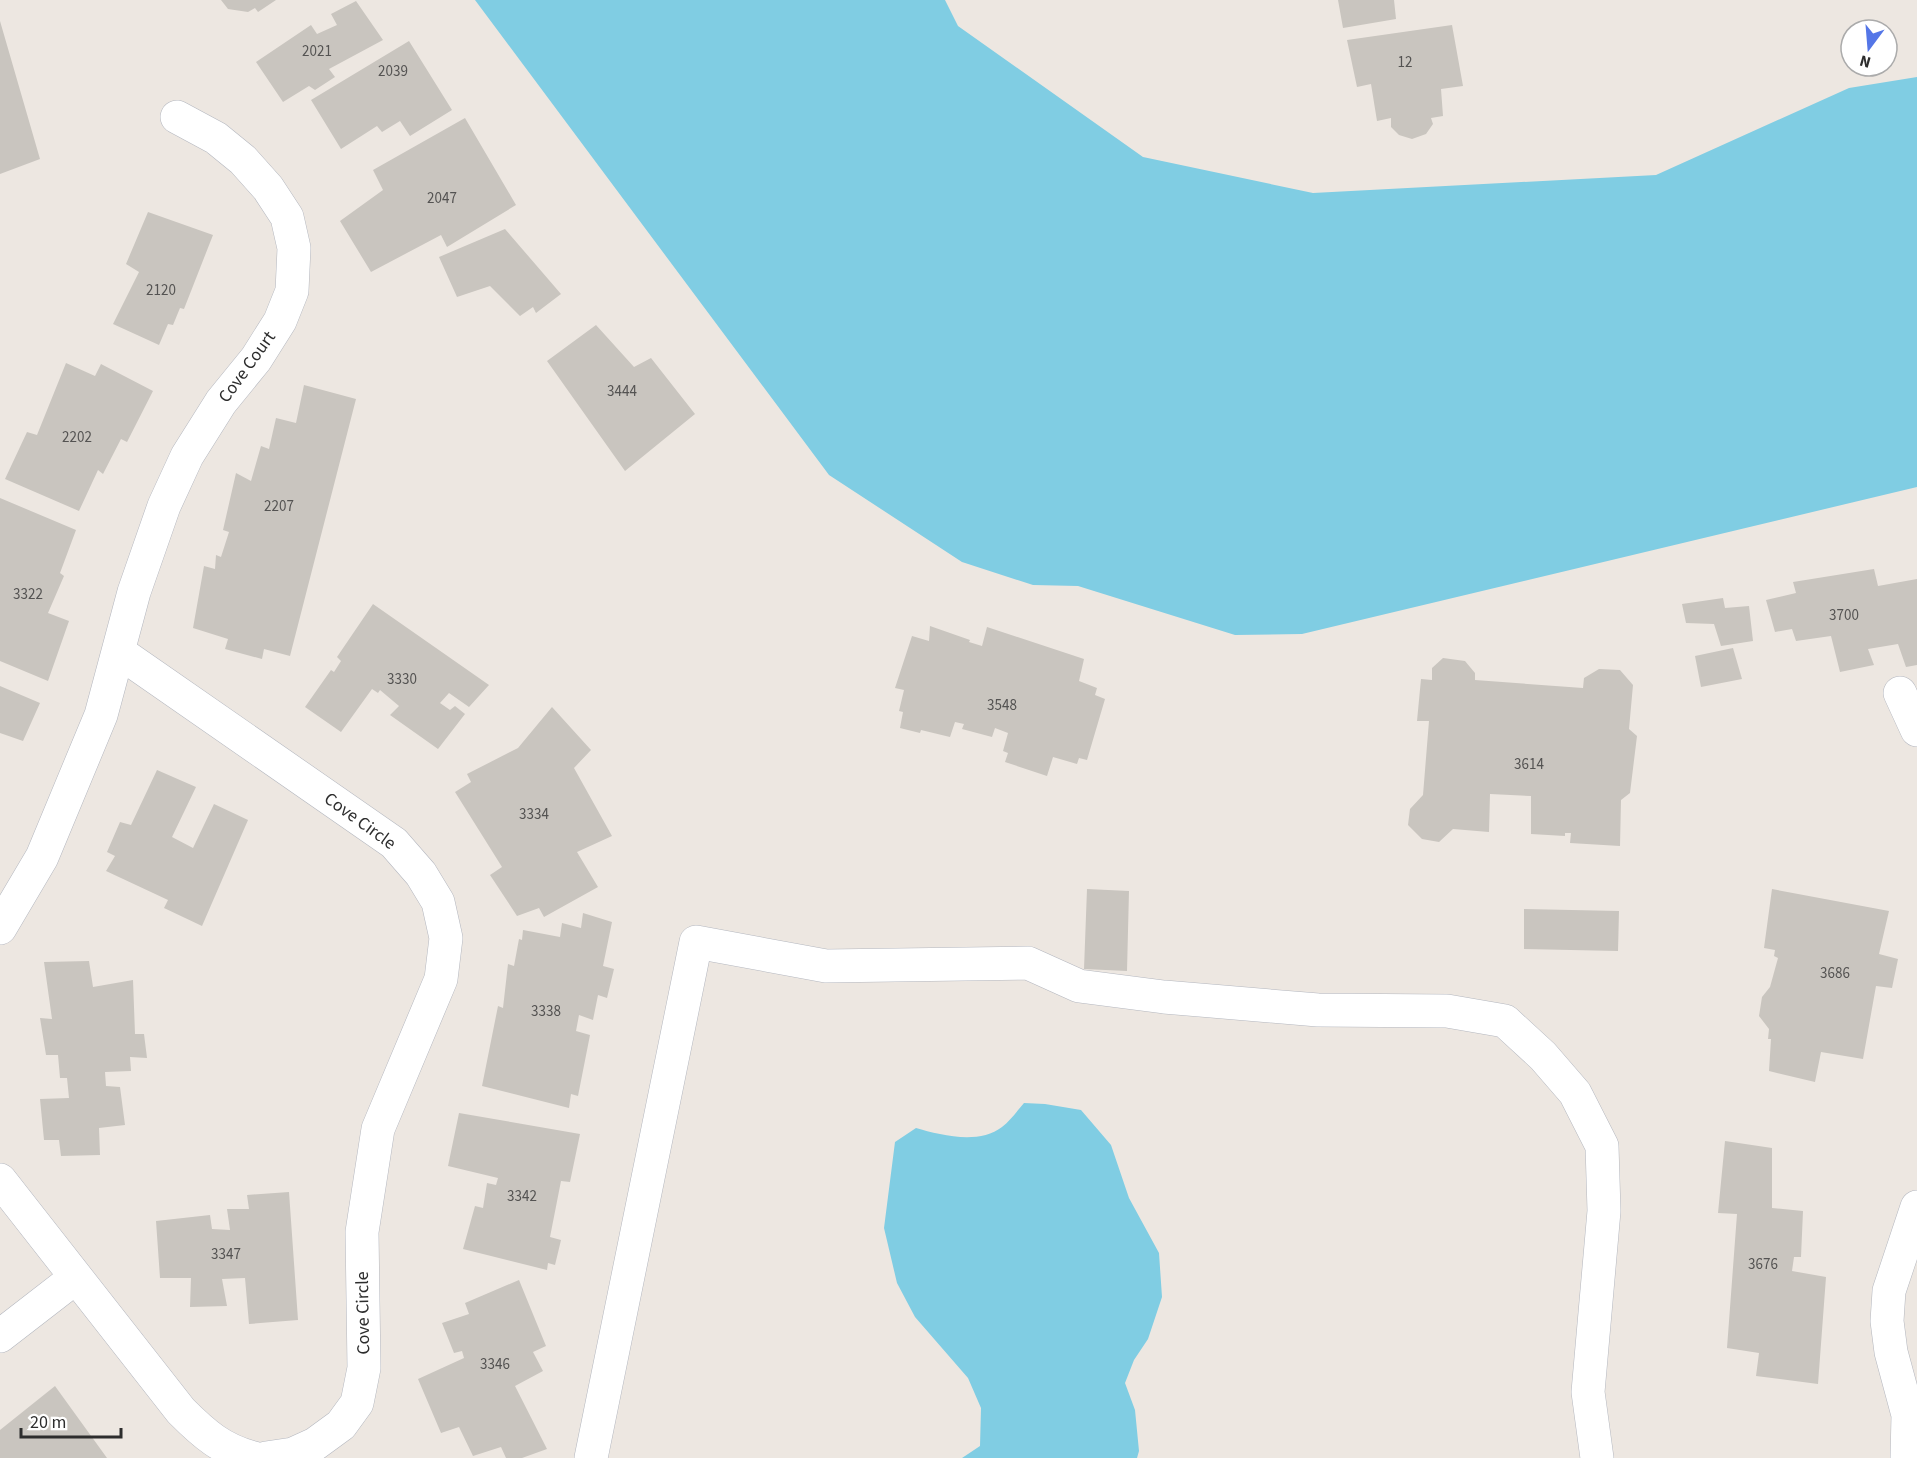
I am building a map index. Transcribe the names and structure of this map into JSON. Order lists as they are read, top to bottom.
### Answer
{
  "streets": {
    "street": ["Cove Court", "Cove Circle"]
  },
  "crossings": [
    ["Cove Court", "Cove Circle"]
  ],
  "house_numbers": [
    "2021",
    "12",
    "2039",
    "2047",
    "2120",
    "3444",
    "2202",
    "2207",
    "3322",
    "3700",
    "3330",
    "3548",
    "3614",
    "3334",
    "3686",
    "3338",
    "3342",
    "3347",
    "3676",
    "3346"
  ],
  "scale_bar": "20 m",
  "north": "bottom"
}
